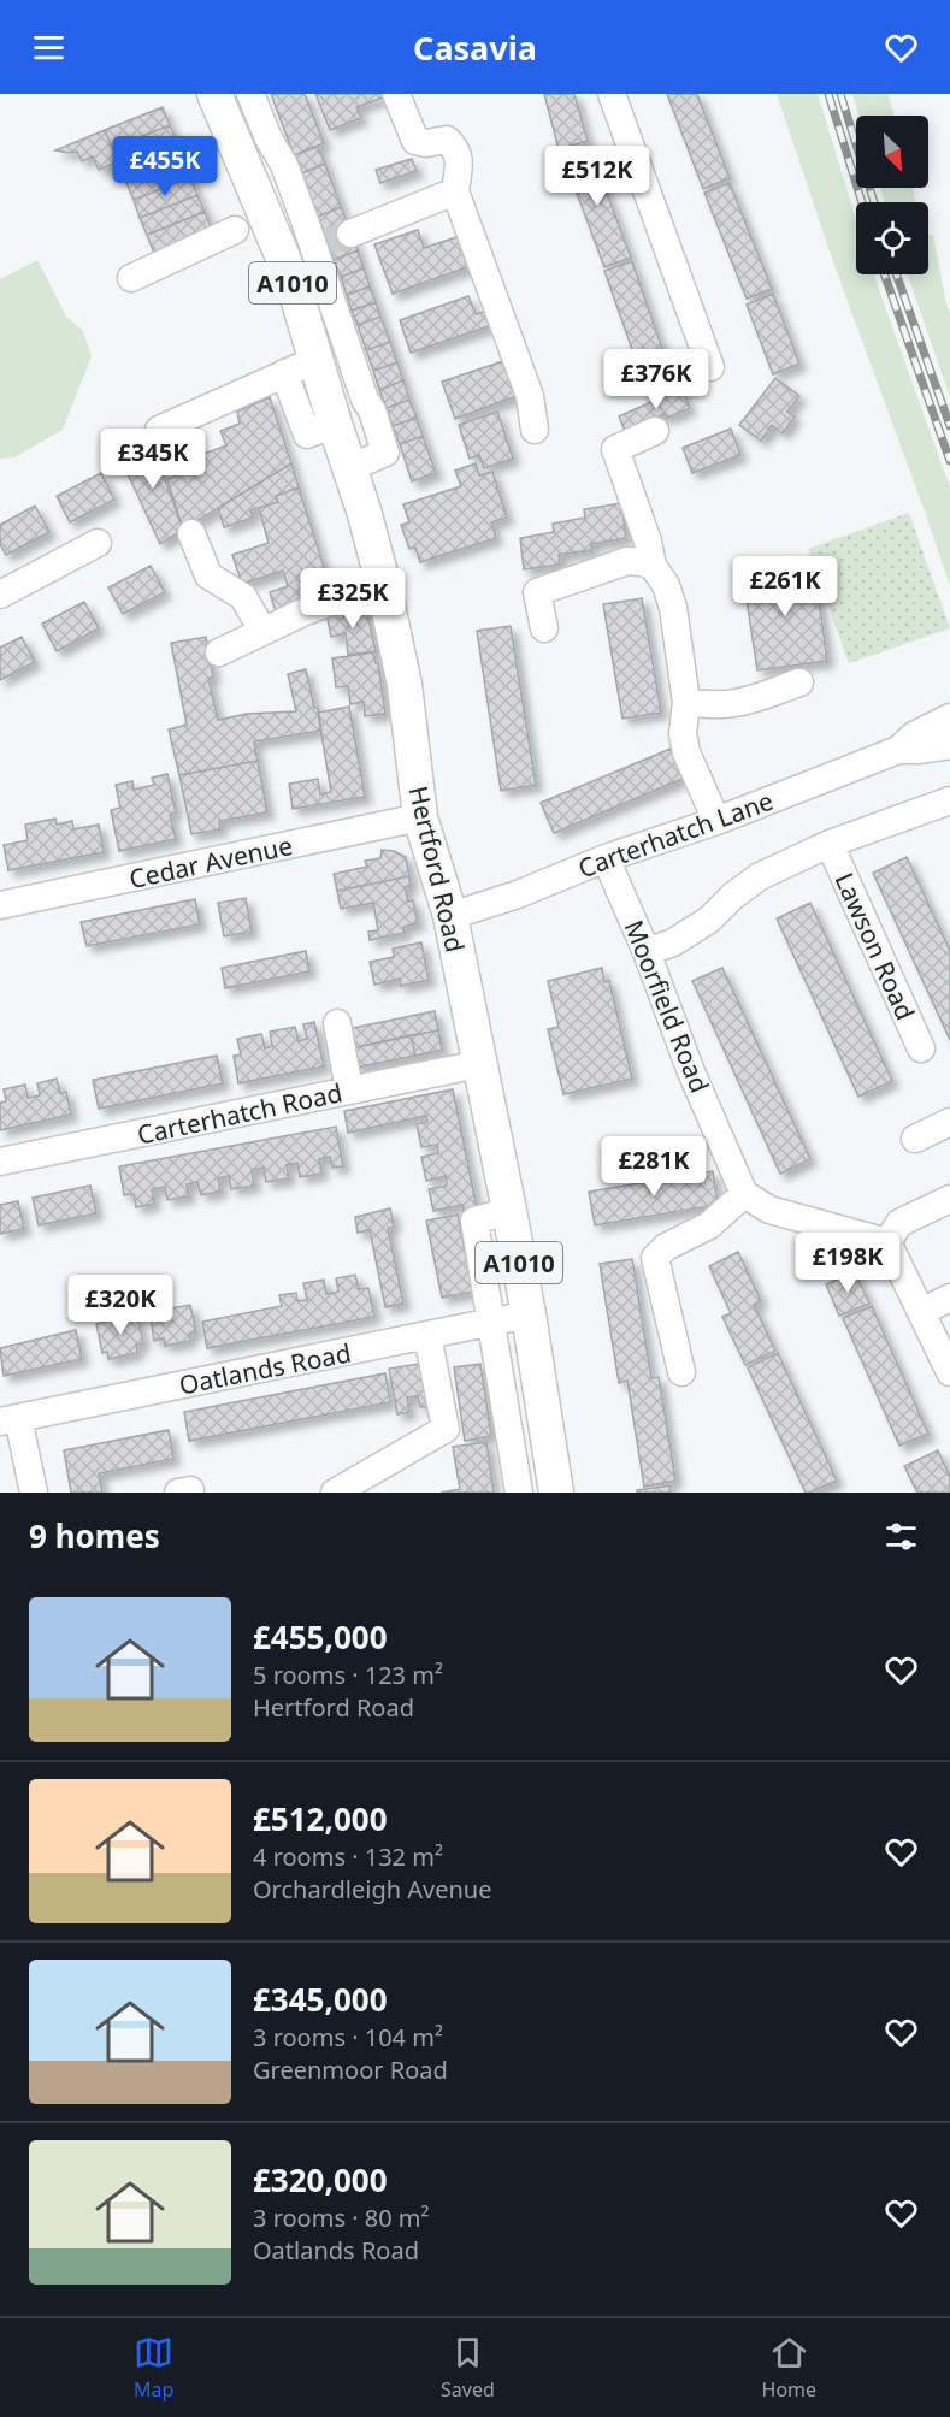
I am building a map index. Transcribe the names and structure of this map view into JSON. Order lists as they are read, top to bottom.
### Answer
{
  "streets": {
    "main road": ["A1010", "Hertford Road"],
    "street": [
      "Carterhatch Lane",
      "Cedar Avenue",
      "Lawson Road",
      "Moorfield Road",
      "Carterhatch Road",
      "Oatlands Road"
    ]
  },
  "crossings": [
    ["Carterhatch Lane", "Hertford Road"],
    ["Carterhatch Lane", "Moorfield Road"],
    ["Cedar Avenue", "Hertford Road"],
    ["Hertford Road", "Carterhatch Road"],
    ["Hertford Road", "Oatlands Road"],
    ["Lawson Road", "Moorfield Road"]
  ],
  "north": "bottom right",
  "page": {
    "header": "Casavia",
    "price": [
      "£455K",
      "£512K",
      "£376K",
      "£345K",
      "£261K",
      "£325K",
      "£281K",
      "£198K",
      "£320K"
    ],
    "heading": "9 homes",
    "list": [
      {
        "name": "£455,000",
        "note": "5 rooms · 123 m² · Hertford Road"
      },
      {
        "name": "£512,000",
        "note": "4 rooms · 132 m² · Orchardleigh Avenue"
      },
      {
        "name": "£345,000",
        "note": "3 rooms · 104 m² · Greenmoor Road"
      },
      {
        "name": "£320,000",
        "note": "3 rooms · 80 m² · Oatlands Road"
      }
    ],
    "tabs": ["Map", "Saved", "Home"]
  }
}
